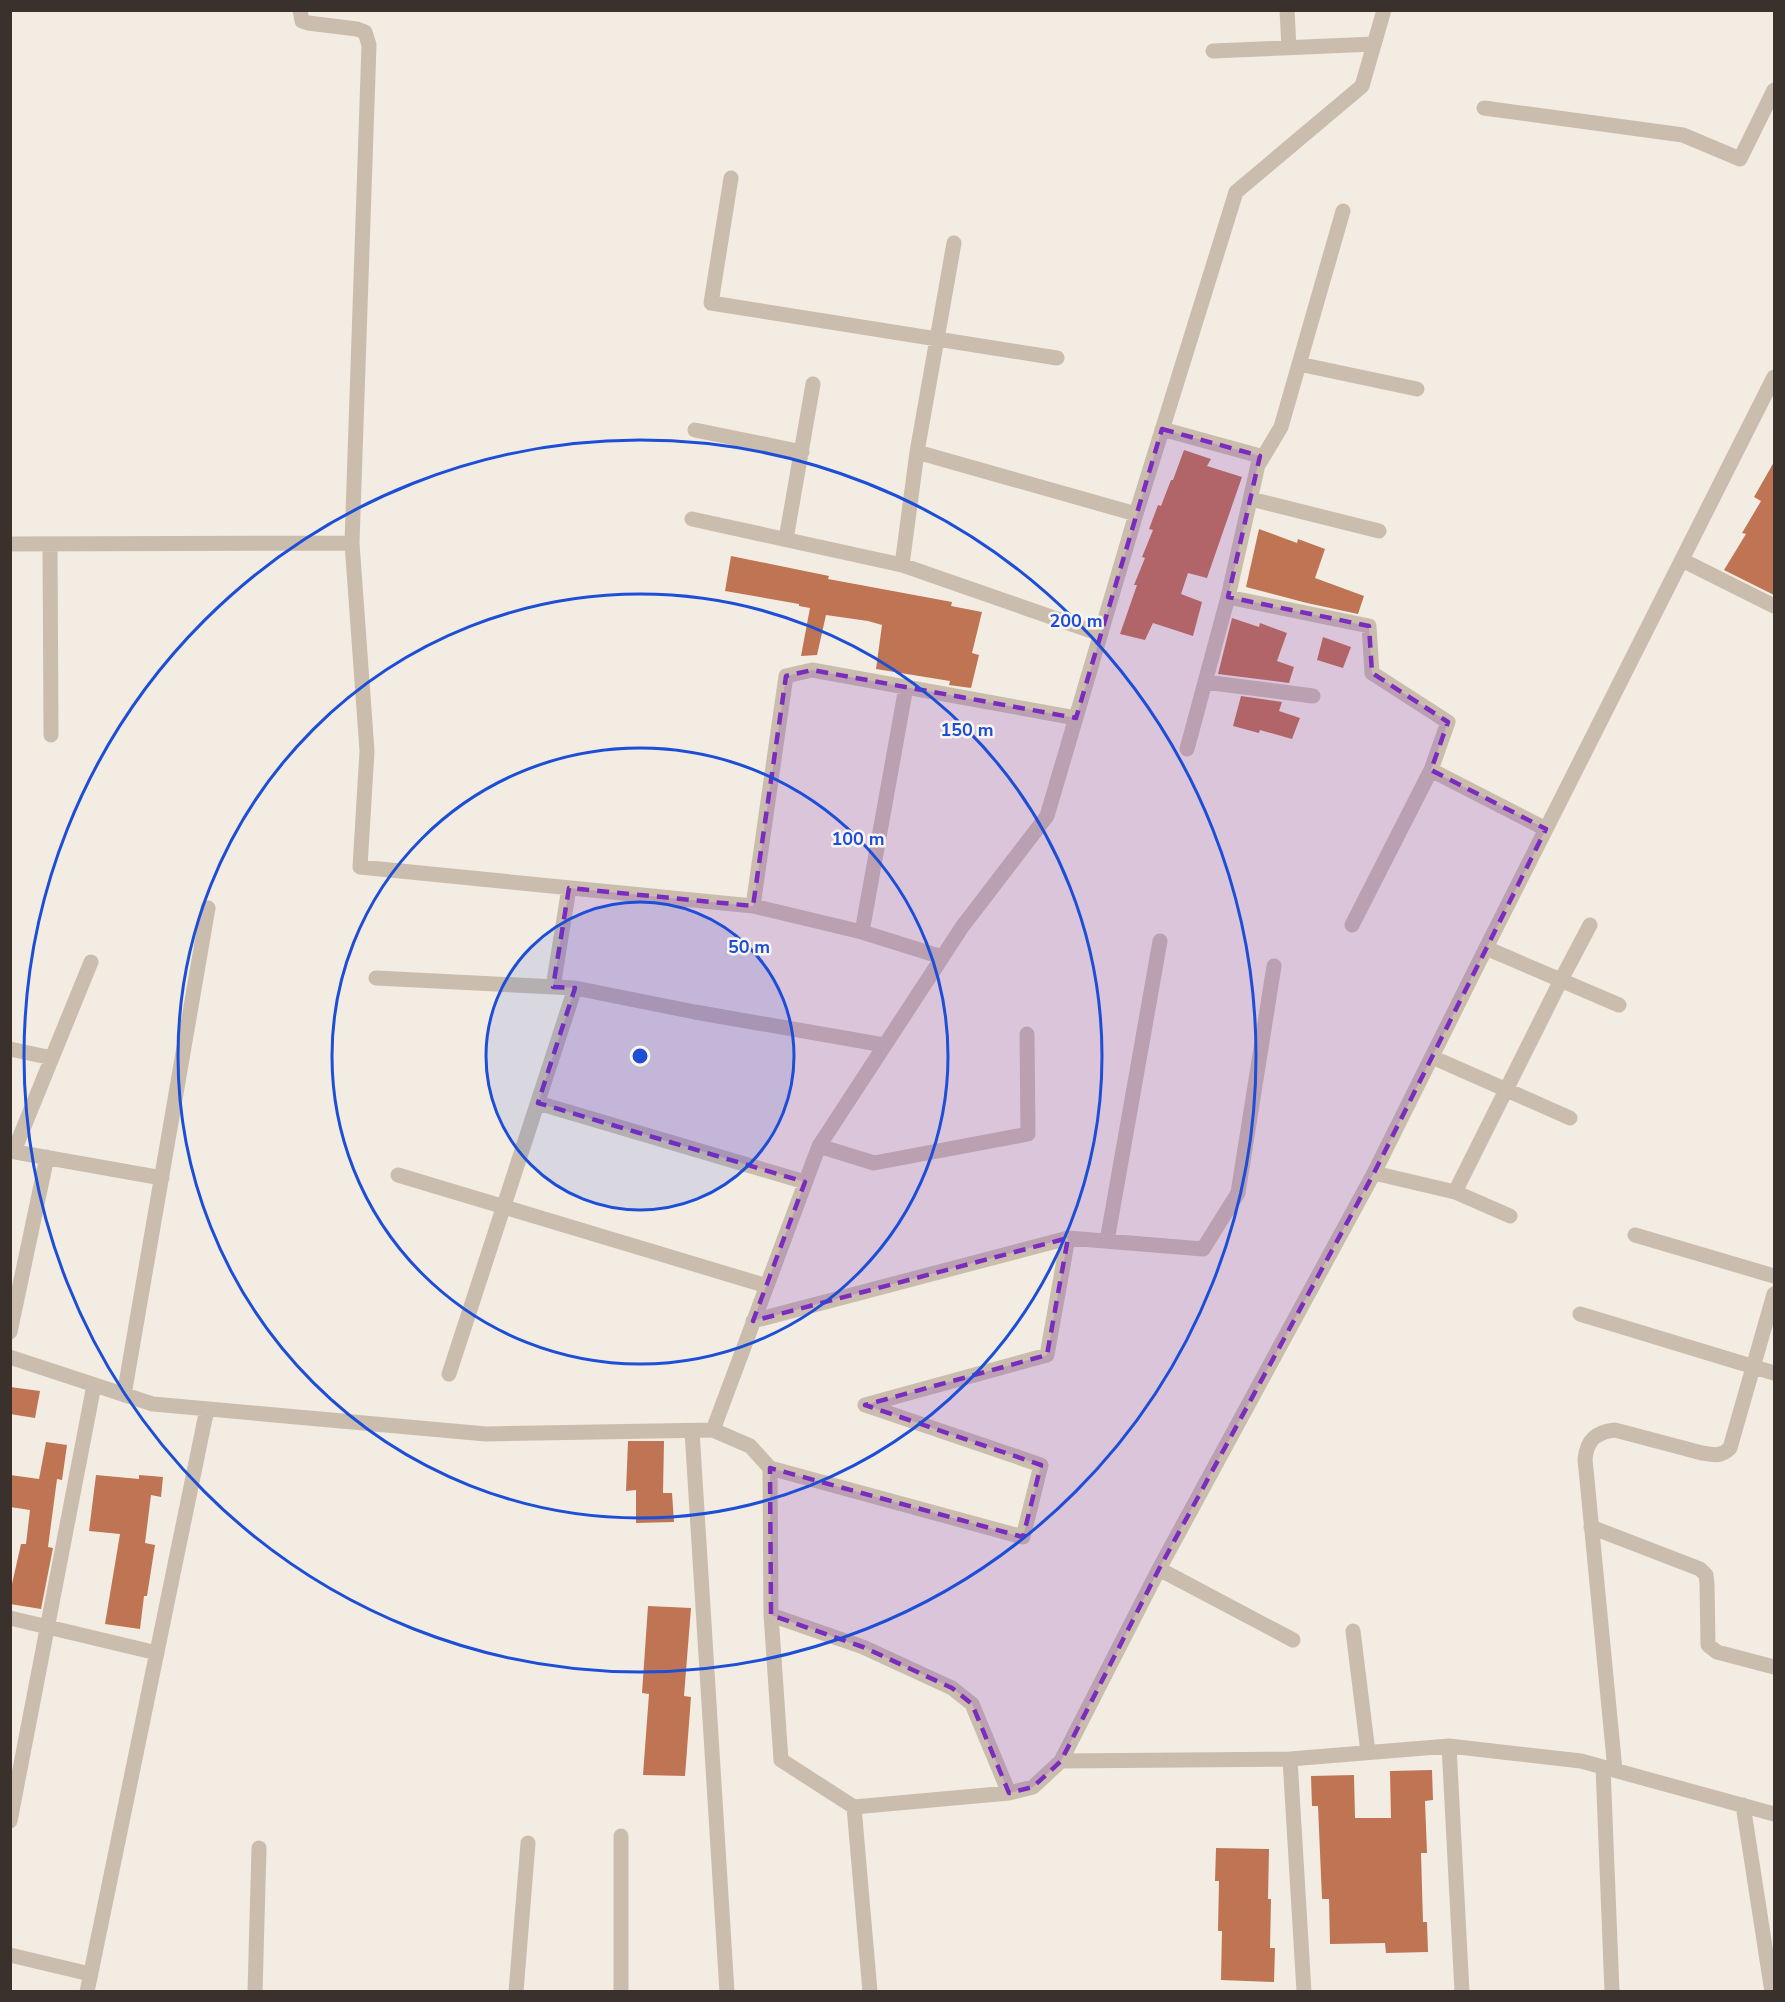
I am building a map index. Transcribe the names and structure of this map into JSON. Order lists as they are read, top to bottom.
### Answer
{
  "rings": [
    "200 m",
    "150 m",
    "100 m",
    "50 m"
  ]
}
